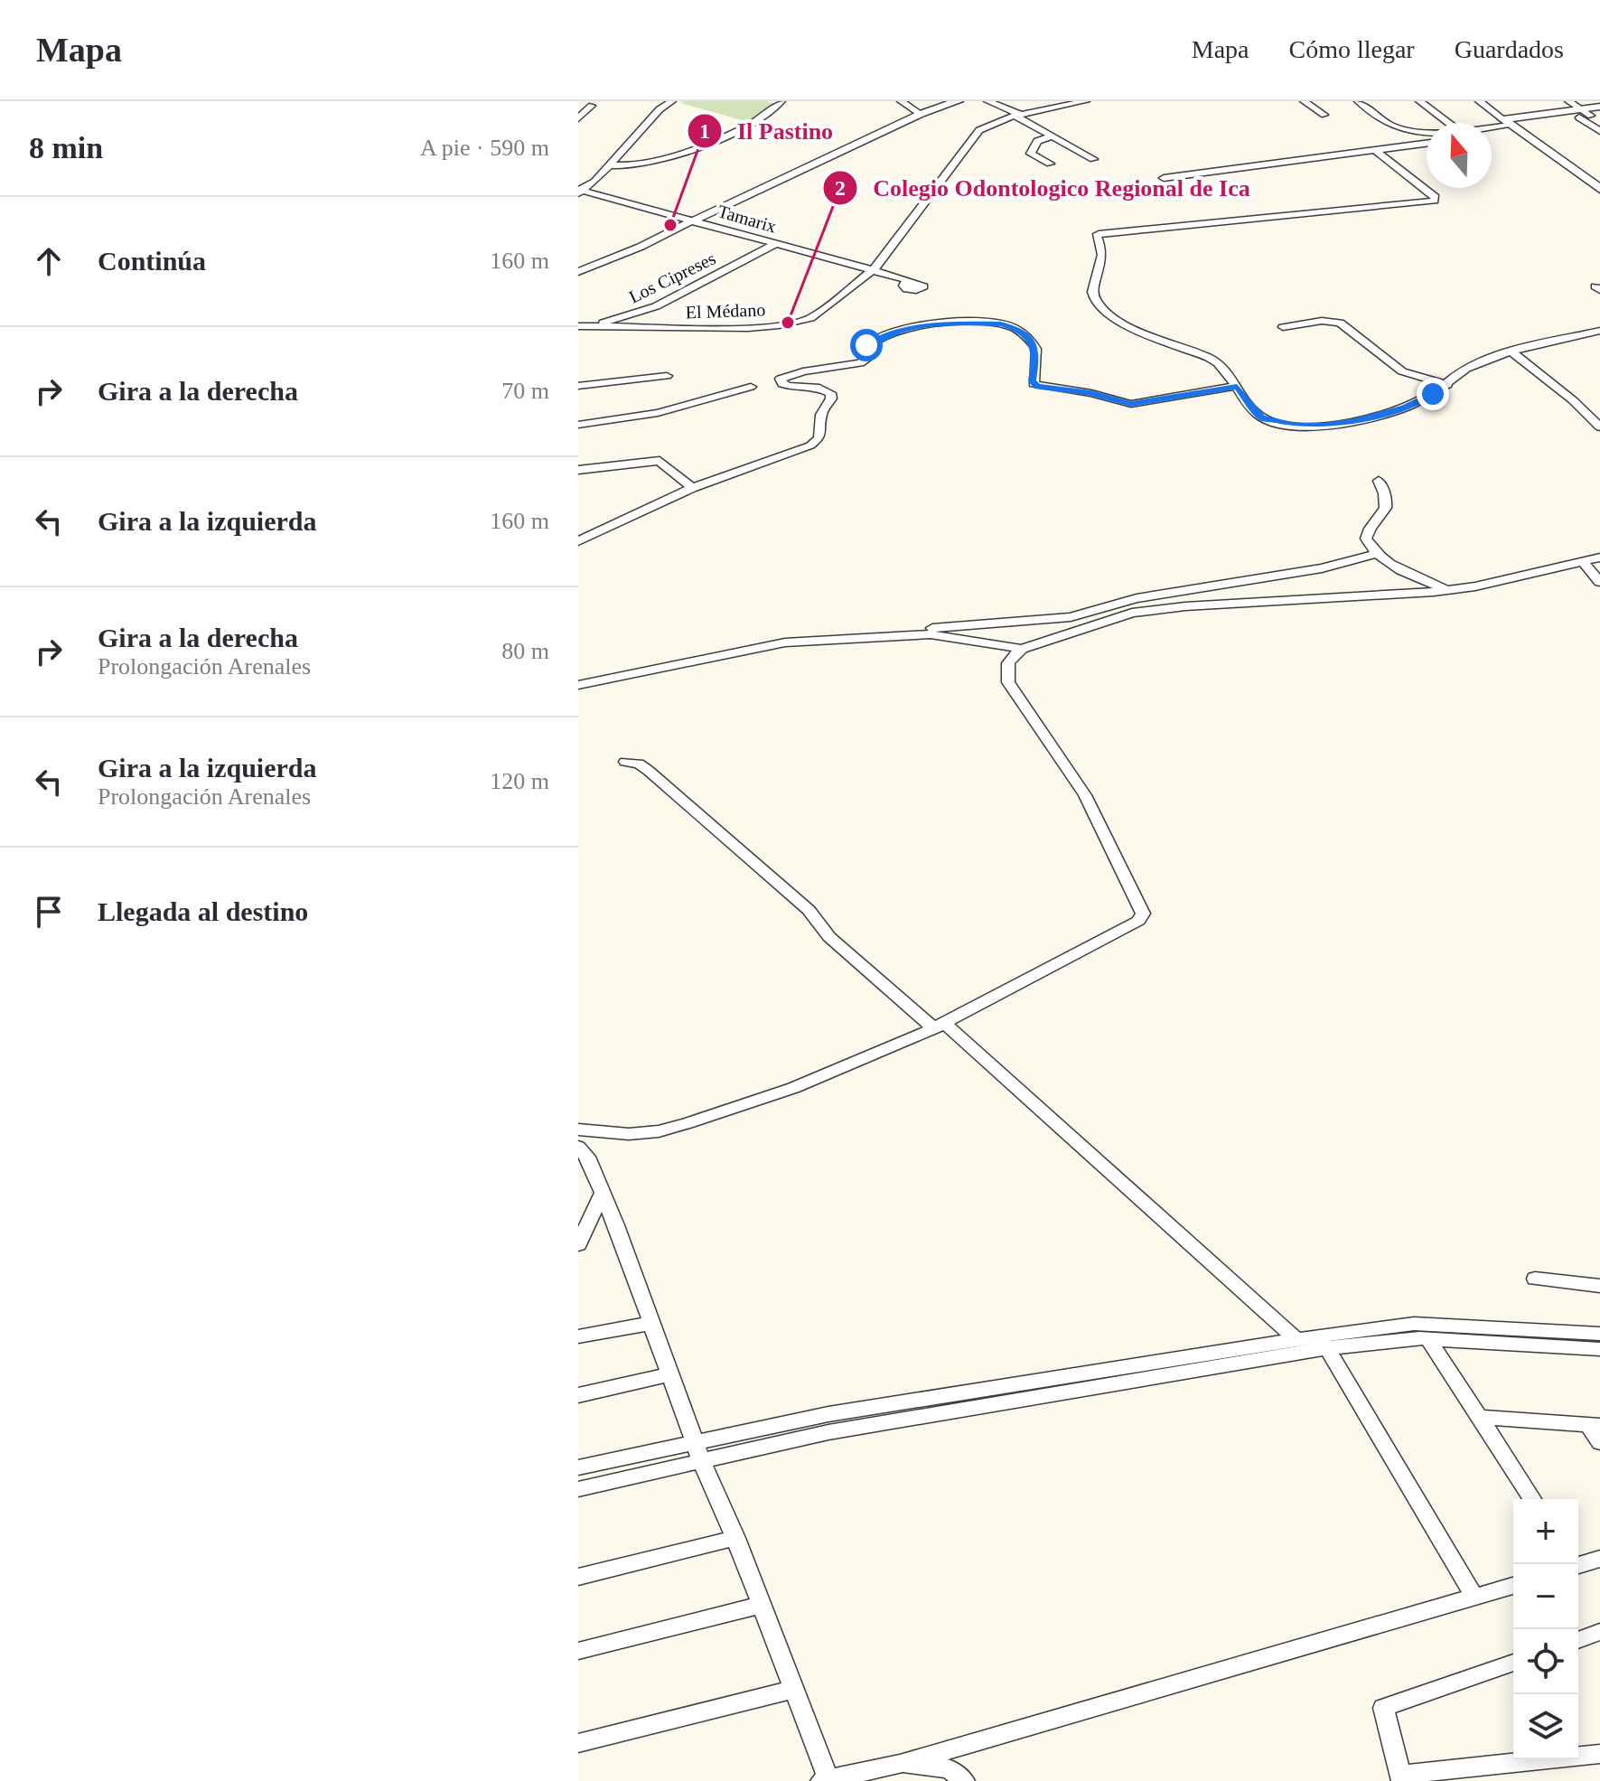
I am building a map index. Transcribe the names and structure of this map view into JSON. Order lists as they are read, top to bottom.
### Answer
{
  "streets": {
    "street": ["Tamarix", "Los Cipreses", "El Médano"]
  },
  "crossings": [
    ["Tamarix", "Los Cipreses"],
    ["Tamarix", "El Médano"],
    ["Los Cipreses", "El Médano"]
  ],
  "places": ["Il Pastino", "Colegio Odontologico Regional de Ica"],
  "north": "top",
  "page": {
    "header": "Mapa",
    "nav": ["Mapa", "Cómo llegar", "Guardados"],
    "heading": ["8 min", "A pie · 590 m"],
    "list": [
      ["Continúa", "160 m"],
      ["Gira a la derecha", "70 m"],
      ["Gira a la izquierda", "160 m"],
      ["Gira a la derecha", "Prolongación Arenales", "80 m"],
      ["Gira a la izquierda", "Prolongación Arenales", "120 m"],
      "Llegada al destino"
    ],
    "map_buttons": ["+", "−"]
  }
}
